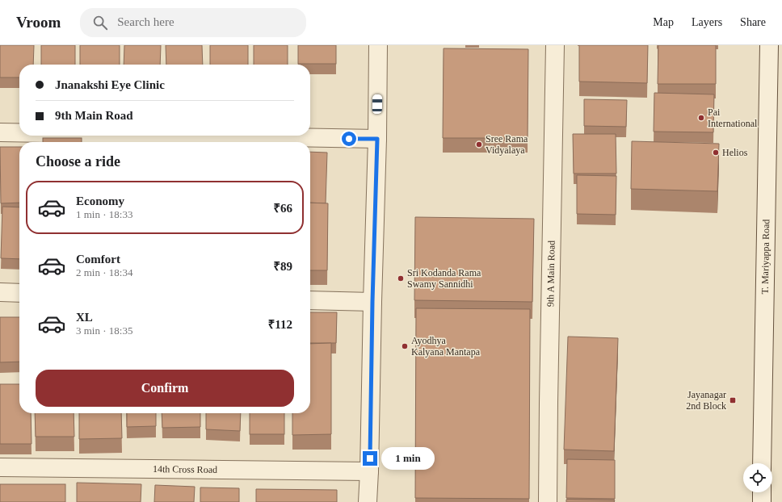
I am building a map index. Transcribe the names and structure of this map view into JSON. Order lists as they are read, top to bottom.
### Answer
{
  "streets": {
    "street": ["T. Mariyappa Road", "9th A Main Road", "14th Cross Road"]
  },
  "places": {
    "other": [
      "Pai International",
      "Sree Rama Vidyalaya",
      "Helios",
      "Sri Kodanda Rama Swamy Sannidhi",
      "Ayodhya Kalyana Mantapa"
    ],
    "transit": ["Jayanagar 2nd Block"]
  },
  "page": {
    "header": "Vroom",
    "search": "Search here",
    "nav": ["Map", "Layers", "Share"],
    "banner": ["Jnanakshi Eye Clinic", "9th Main Road"],
    "heading": "Choose a ride",
    "list": [
      {
        "name": "Economy",
        "note": "1 min · 18:33",
        "value": "₹66"
      },
      {
        "name": "Comfort",
        "note": "2 min · 18:34",
        "value": "₹89"
      },
      {
        "name": "XL",
        "note": "3 min · 18:35",
        "value": "₹112"
      }
    ],
    "buttons": "Confirm",
    "bubble": "1 min"
  }
}
